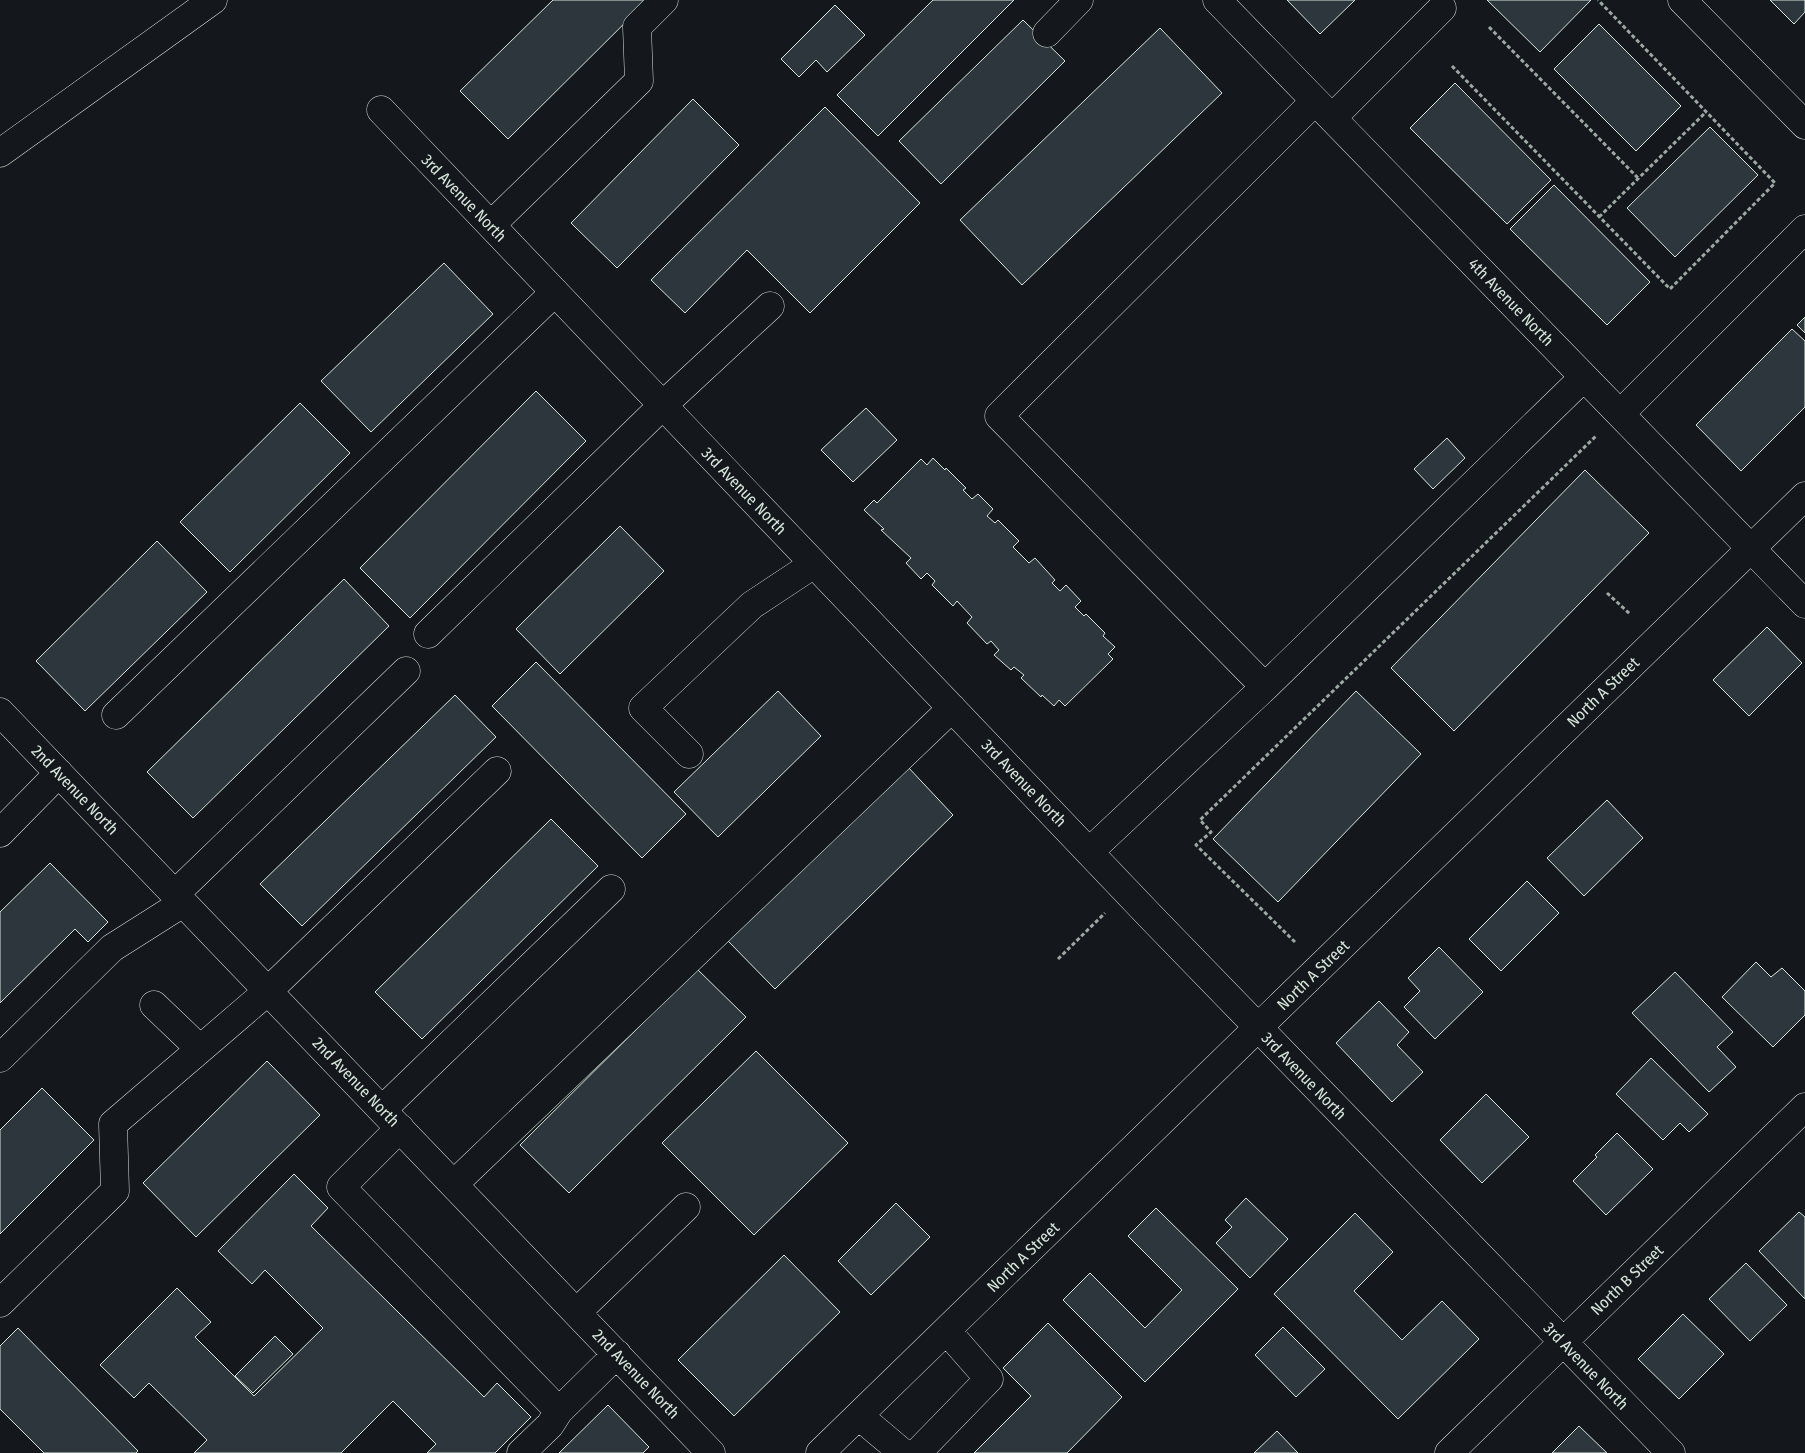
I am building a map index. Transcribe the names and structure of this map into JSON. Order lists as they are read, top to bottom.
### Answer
{
  "streets": {
    "main road": [
      "3rd Avenue North",
      "4th Avenue North",
      "North A Street",
      "2nd Avenue North",
      "North B Street"
    ]
  },
  "crossings": [
    ["3rd Avenue North", "North A Street"],
    ["3rd Avenue North", "North B Street"],
    ["4th Avenue North", "North A Street"]
  ]
}
